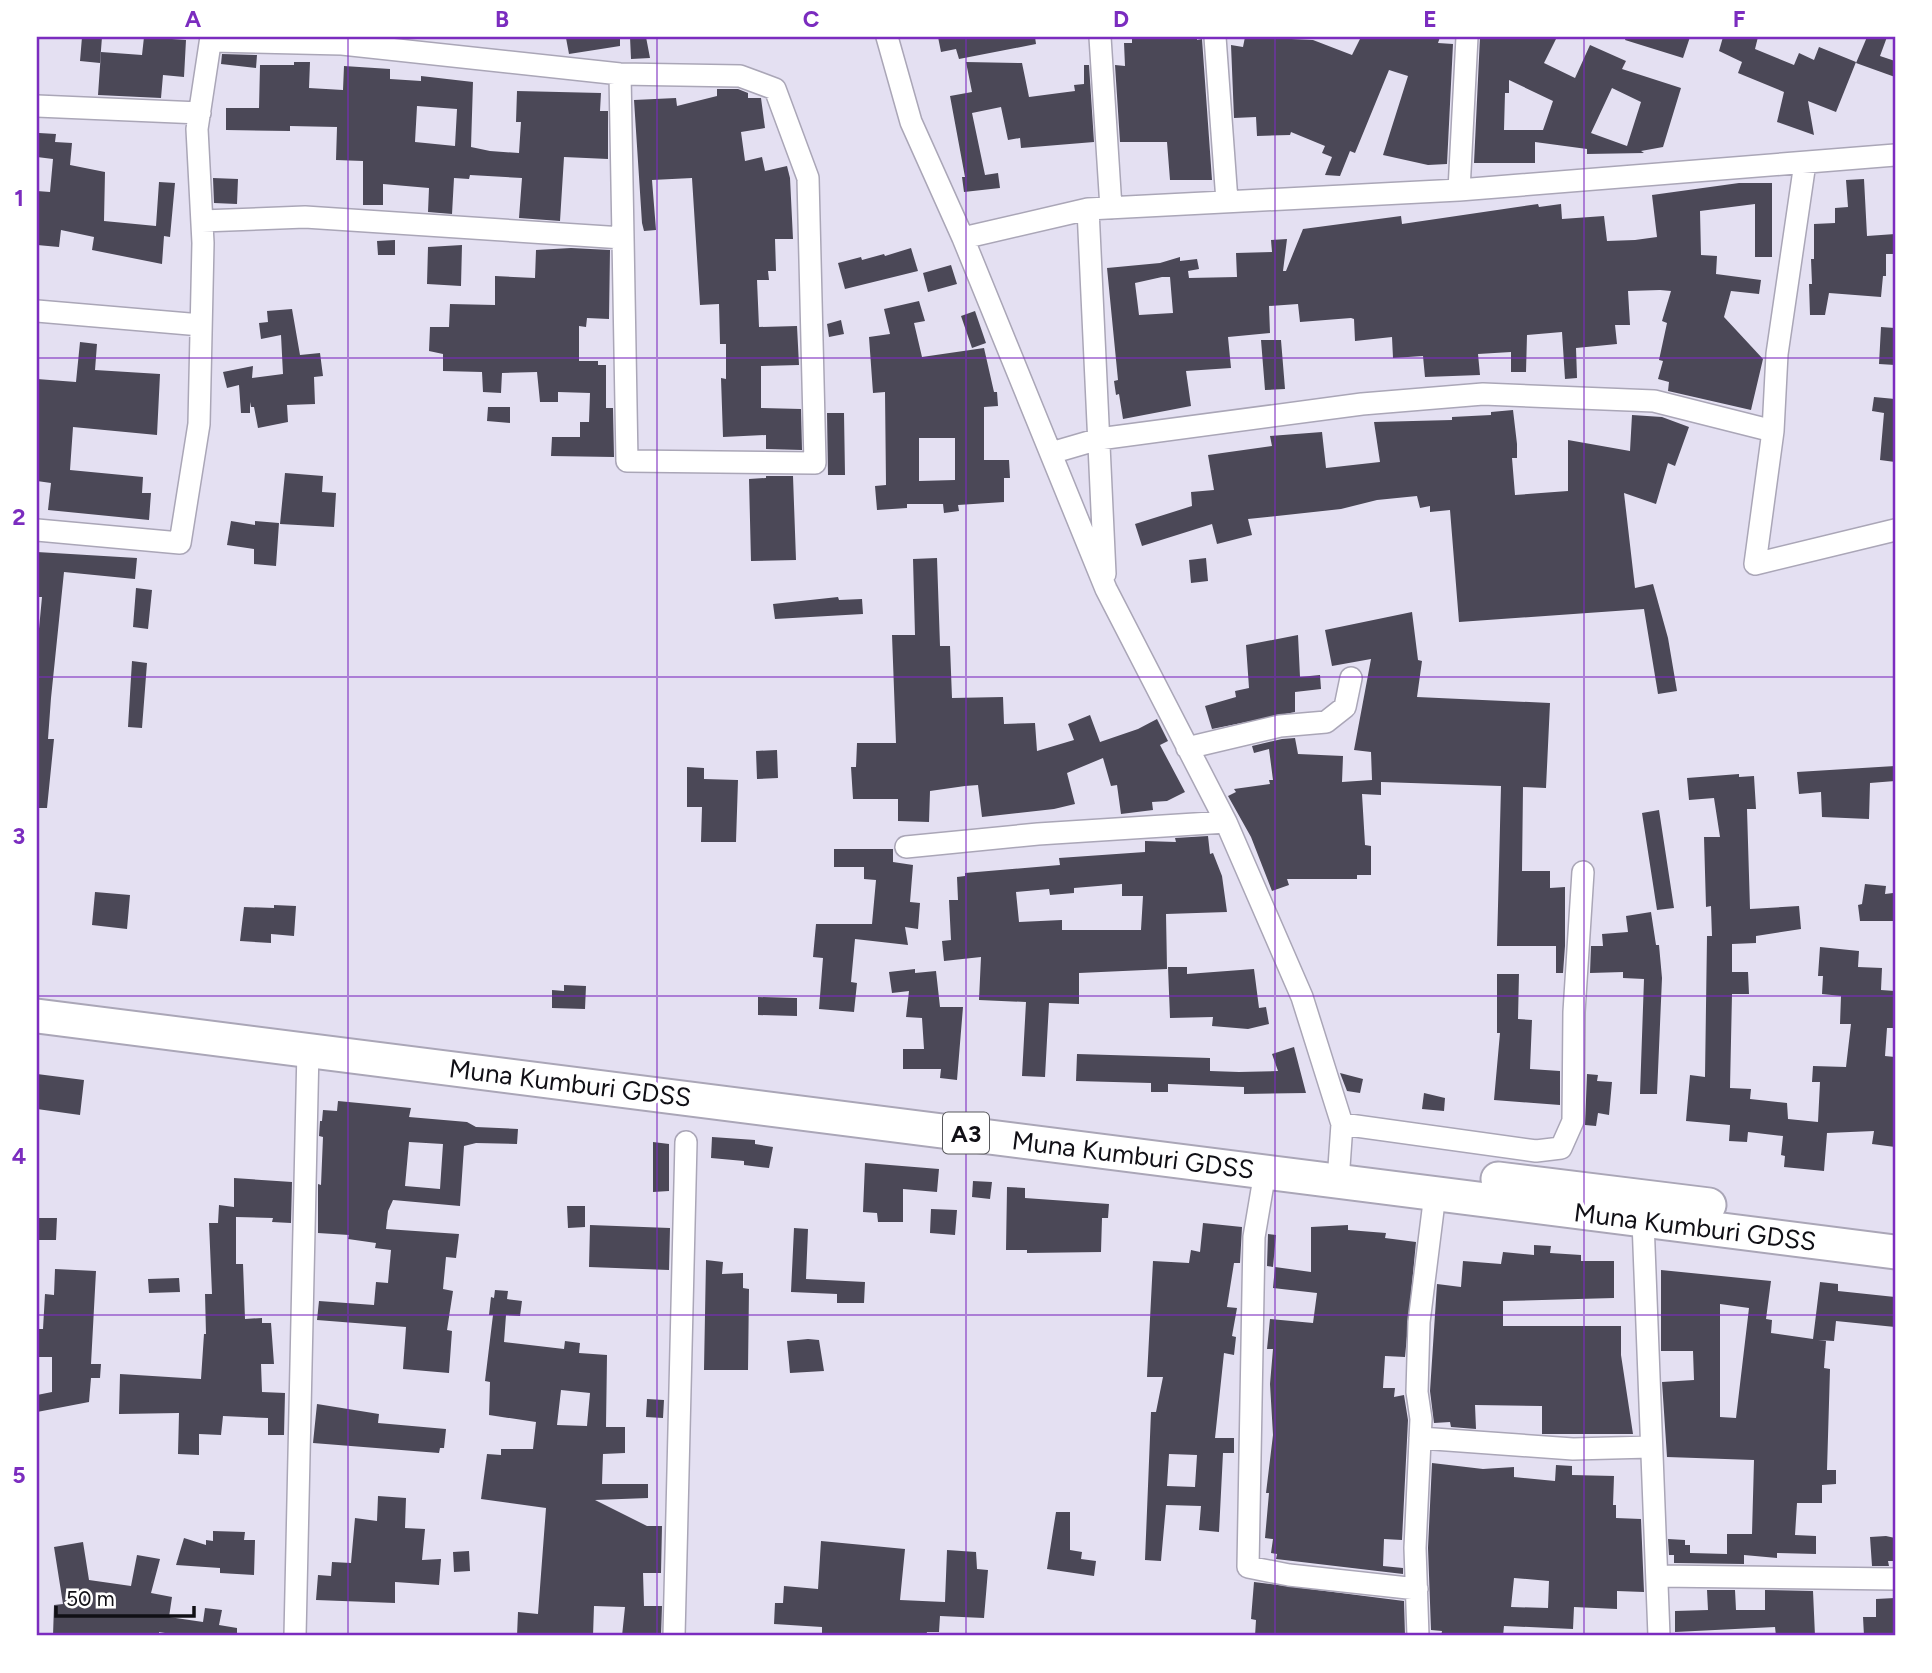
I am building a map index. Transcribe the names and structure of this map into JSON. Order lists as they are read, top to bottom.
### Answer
{
  "streets": {
    "highway": ["Muna Kumburi GDSS", "A3"]
  },
  "scale_bar": "50 m",
  "grid": {
    "columns": [
      "A",
      "B",
      "C",
      "D",
      "E",
      "F"
    ],
    "rows": [
      "1",
      "2",
      "3",
      "4",
      "5"
    ]
  }
}
